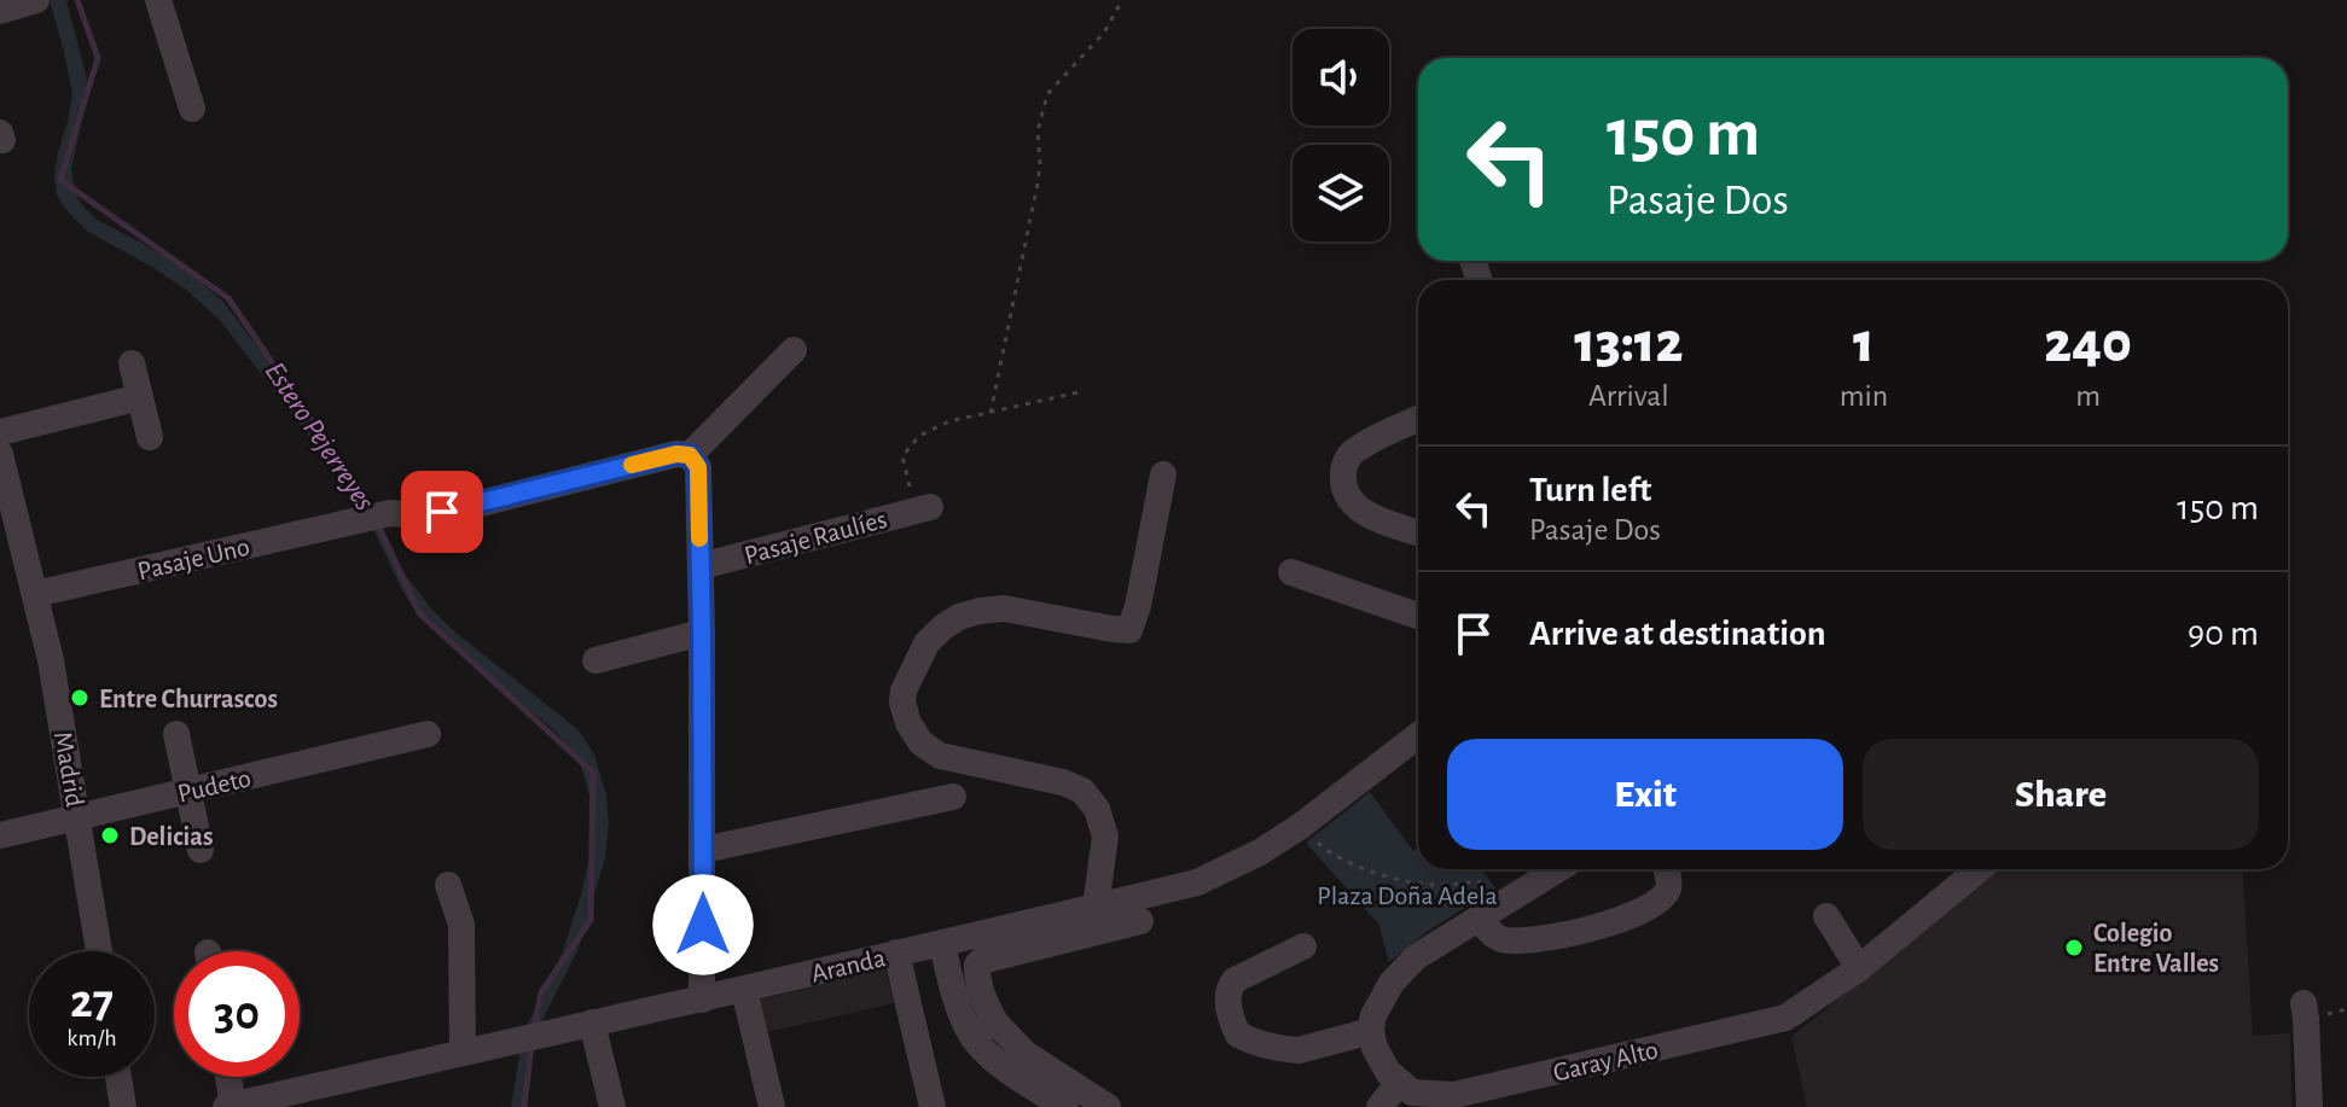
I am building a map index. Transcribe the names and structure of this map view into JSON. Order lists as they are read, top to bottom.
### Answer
{
  "streets": {
    "street": [
      "Pasaje Raulíes",
      "Pasaje Uno",
      "Madrid",
      "Pudeto",
      "Aranda",
      "Garay Alto"
    ]
  },
  "crossings": [
    ["Pasaje Uno", "Madrid"],
    ["Madrid", "Pudeto"]
  ],
  "water": ["Estero Pejerreyes"],
  "parks": ["Plaza Doña Adela"],
  "places": ["Entre Churrascos", "Delicias", "Colegio Entre Valles"],
  "page": {
    "turn": ["150 m", "Pasaje Dos"],
    "eta": [
      "13:12",
      "Arrival",
      "1",
      "min",
      "240",
      "m"
    ],
    "list": [
      {
        "name": "Turn left",
        "note": "Pasaje Dos",
        "value": "150 m"
      },
      {
        "name": "Arrive at destination",
        "value": "90 m"
      }
    ],
    "buttons": ["Exit", "Share"],
    "speed": "27 km/h",
    "limit": "30"
  }
}
